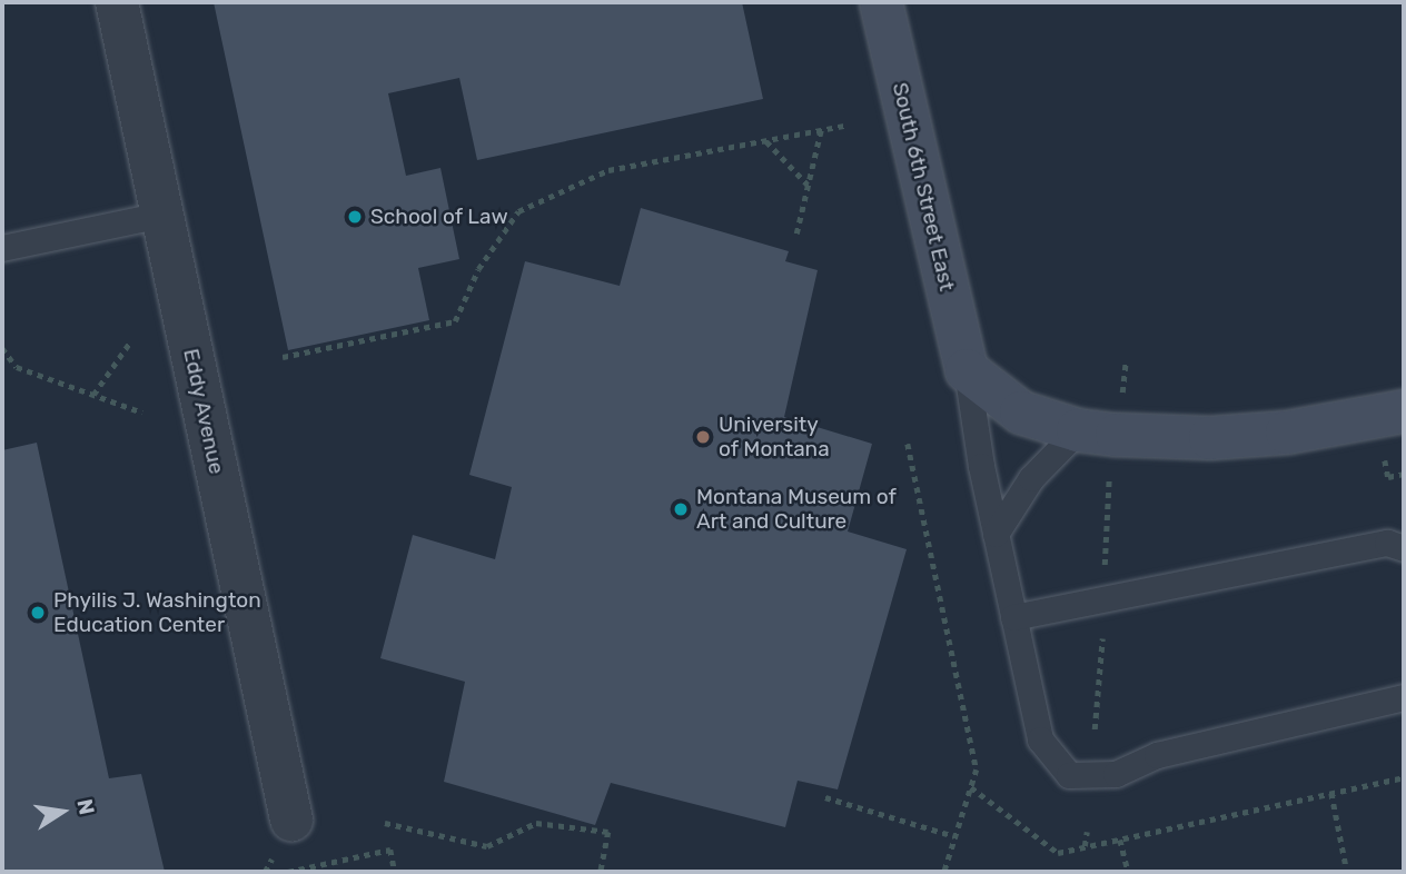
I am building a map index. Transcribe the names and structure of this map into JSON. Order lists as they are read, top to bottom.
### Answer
{
  "streets": {
    "street": ["South 6th Street East", "Eddy Avenue"]
  },
  "places": [
    "School of Law",
    "University of Montana",
    "Montana Museum of Art and Culture",
    "Phyilis J. Washington Education Center"
  ],
  "north": "right"
}
